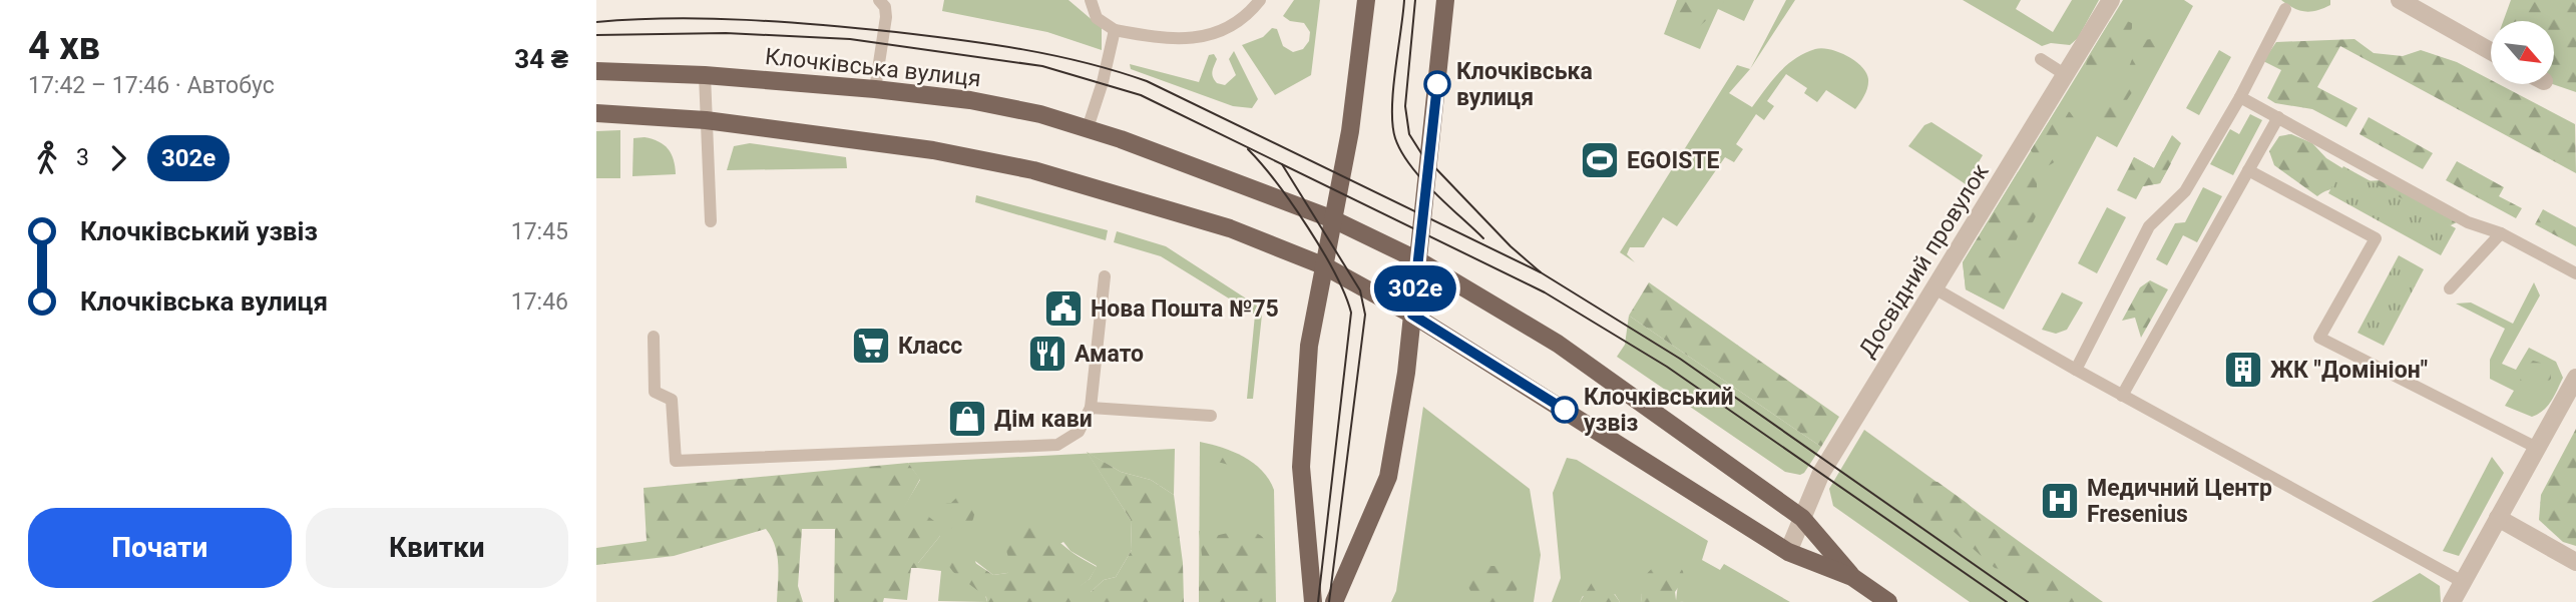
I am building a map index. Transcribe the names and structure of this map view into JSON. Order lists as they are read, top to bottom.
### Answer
{
  "streets": {
    "main road": ["Клочківська вулиця"],
    "street": ["Досвідний провулок"]
  },
  "crossings": [
    ["Клочківська вулиця", "Досвідний провулок"]
  ],
  "places": {
    "other": ["Клочківська вулиця", "Клочківський узвіз"],
    "sports": ["EGOISTE"],
    "public building": ["Нова Пошта №75"],
    "supermarket": ["Класс"],
    "restaurant": ["Амато"],
    "building": ["ЖК \"Домініон\""],
    "shop": ["Дім кави"],
    "hospital": ["Медичний Центр Fresenius"]
  },
  "lines": ["bus line 302е"],
  "north": "bottom right",
  "page": {
    "heading": ["4 хв", "17:42 – 17:46 · Автобус", "34 ₴"],
    "on_map": "302е",
    "legs": ["3", "302е"],
    "list": [
      {
        "name": "Клочківський узвіз",
        "value": "17:45"
      },
      {
        "name": "Клочківська вулиця",
        "value": "17:46"
      }
    ],
    "buttons": ["Почати", "Квитки"]
  }
}
